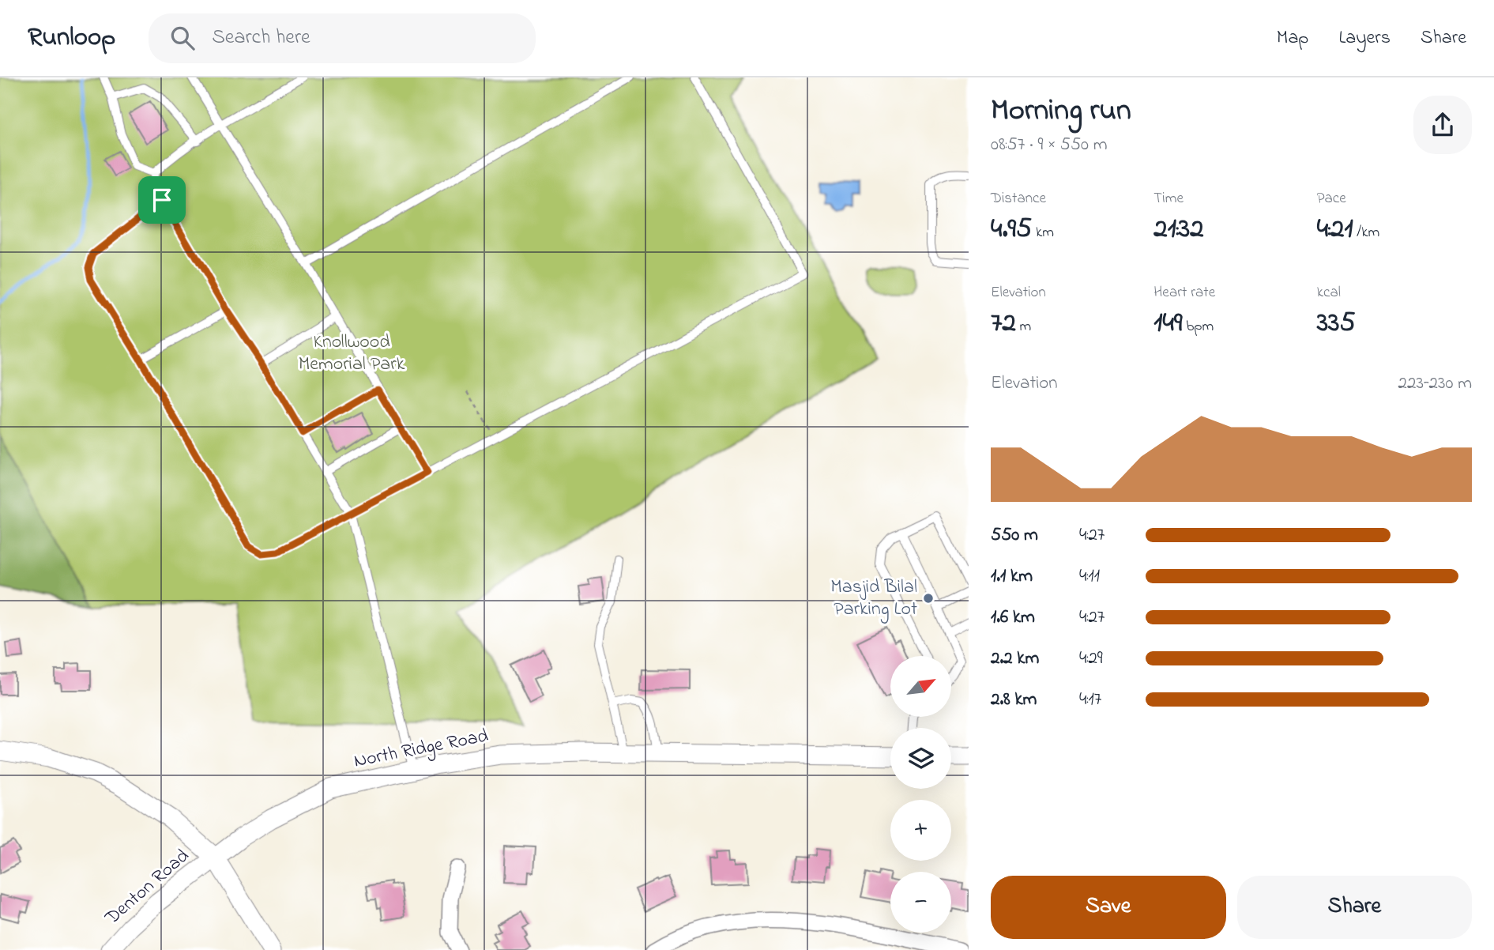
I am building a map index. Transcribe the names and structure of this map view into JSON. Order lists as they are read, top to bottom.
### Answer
{
  "streets": {
    "street": ["North Ridge Road", "Denton Road"]
  },
  "crossings": [
    ["North Ridge Road", "Denton Road"]
  ],
  "parks": ["Knollwood Memorial Park"],
  "places": ["Masjid Bilal Parking Lot"],
  "north": "top right",
  "page": {
    "header": "Runloop",
    "search": "Search here",
    "nav": ["Map", "Layers", "Share"],
    "heading": ["Morning run", "08:57 · 9 × 550 m"],
    "stats": [
      ["Distance", "4.95 km"],
      ["Time", "21:32"],
      ["Pace", "4:21 /km"],
      ["Elevation", "72 m"],
      ["Heart rate", "149 bpm"],
      ["kcal", "335"]
    ],
    "chart": ["Elevation", "223–230 m"],
    "list": [
      {
        "name": "550 m",
        "note": "4:27"
      },
      {
        "name": "1.1 km",
        "note": "4:11"
      },
      {
        "name": "1.6 km",
        "note": "4:27"
      },
      {
        "name": "2.2 km",
        "note": "4:29"
      },
      {
        "name": "2.8 km",
        "note": "4:17"
      }
    ],
    "map_buttons": ["+", "−"],
    "buttons": ["Save", "Share"]
  }
}
